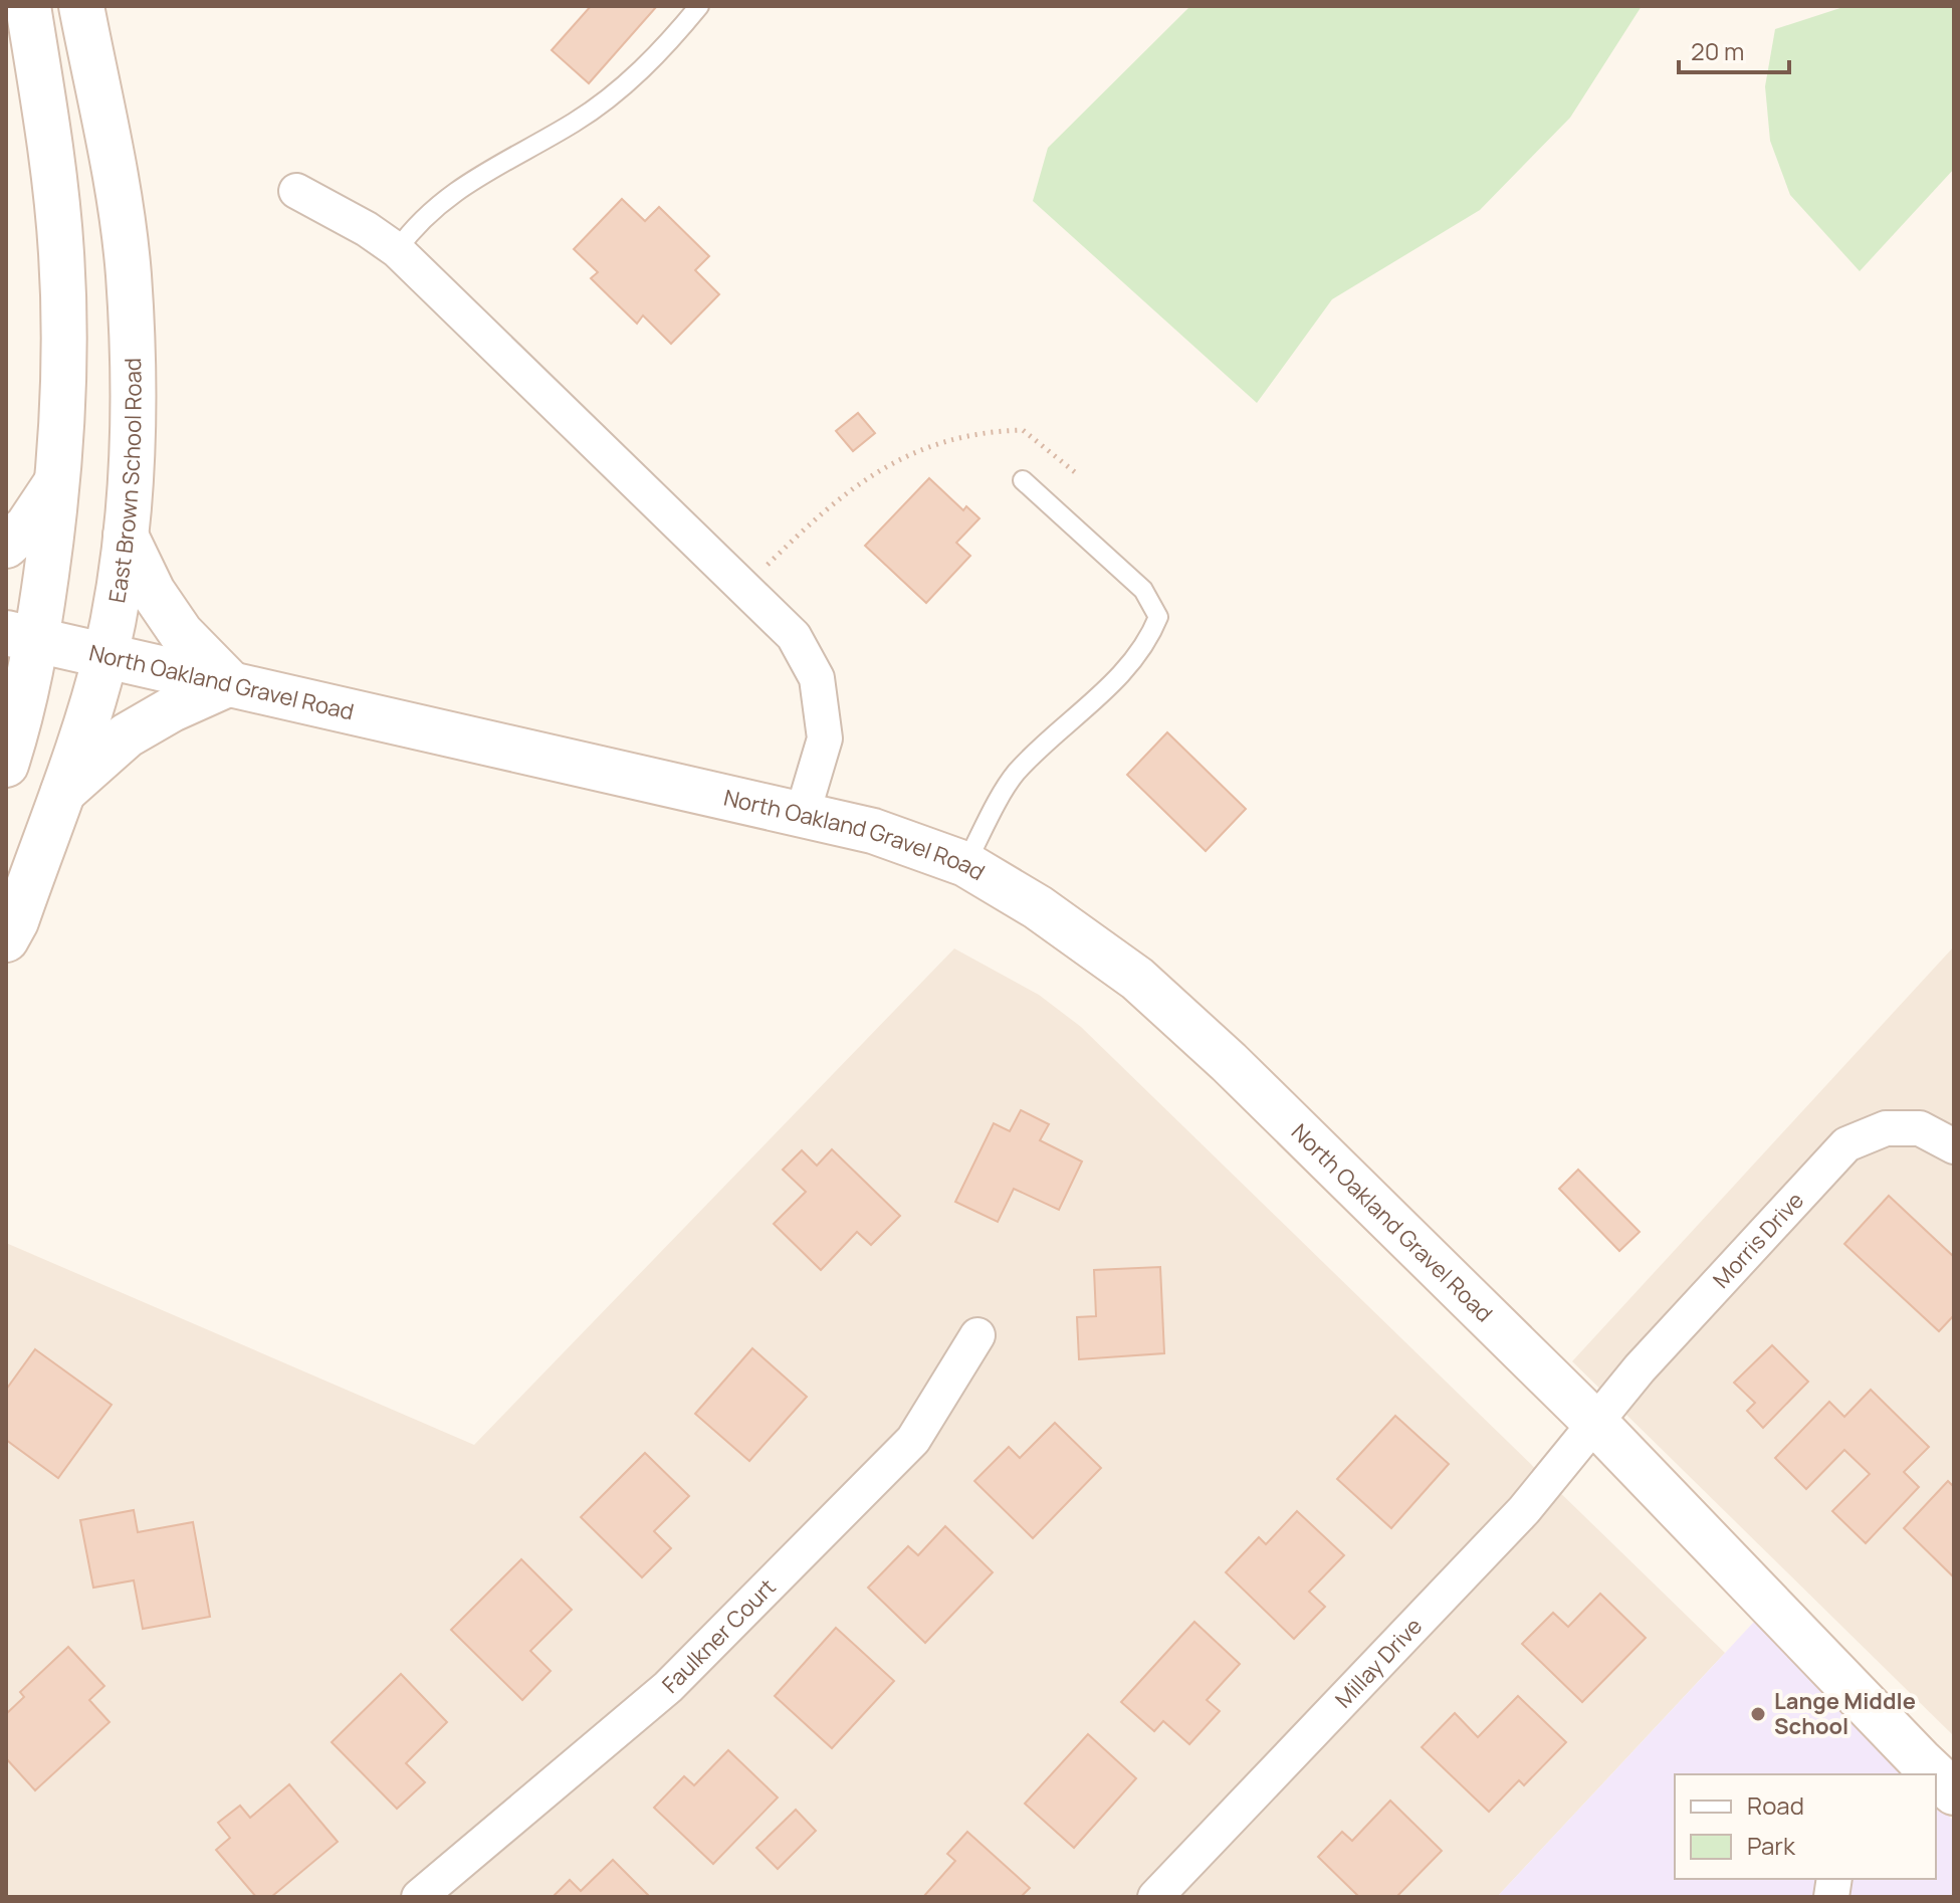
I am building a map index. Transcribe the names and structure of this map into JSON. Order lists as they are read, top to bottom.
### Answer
{
  "streets": {
    "street": [
      "East Brown School Road",
      "North Oakland Gravel Road",
      "Morris Drive",
      "Faulkner Court",
      "Millay Drive"
    ]
  },
  "crossings": [
    ["East Brown School Road", "North Oakland Gravel Road"],
    ["North Oakland Gravel Road", "Morris Drive"],
    ["North Oakland Gravel Road", "Millay Drive"],
    ["Morris Drive", "Millay Drive"]
  ],
  "places": ["Lange Middle School"],
  "legend": ["Road", "Park"],
  "scale_bar": "20 m"
}
